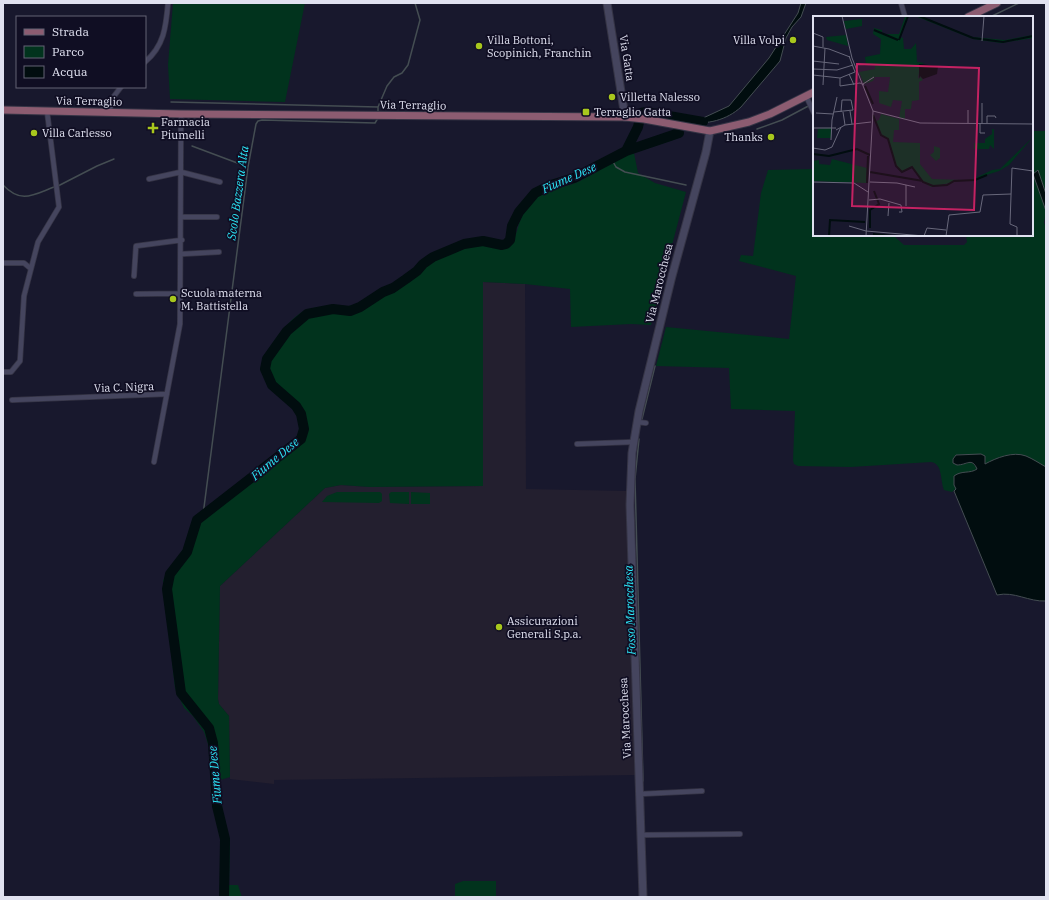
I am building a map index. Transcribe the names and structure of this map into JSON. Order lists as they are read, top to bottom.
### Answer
{
  "streets": {
    "main road": ["Via Terraglio"],
    "street": ["Via Gatta", "Via Marocchesa", "Via C. Nigra"]
  },
  "crossings": [
    ["Via Gatta", "Via Terraglio"],
    ["Via Terraglio", "Via Marocchesa"]
  ],
  "water": ["Fiume Dese", "Scolo Bazzera Alta", "Fosso Marocchesa"],
  "places": {
    "other": [
      "Villa Volpi",
      "Villa Bottoni, Scopinich, Franchin",
      "Villetta Nalesso",
      "Villa Carlesso",
      "Thanks",
      "Scuola materna M. Battistella",
      "Assicurazioni Generali S.p.a."
    ],
    "transit": ["Terraglio Gatta"],
    "health": ["Farmacia Piumelli"]
  },
  "legend": ["Strada", "Parco", "Acqua"]
}
